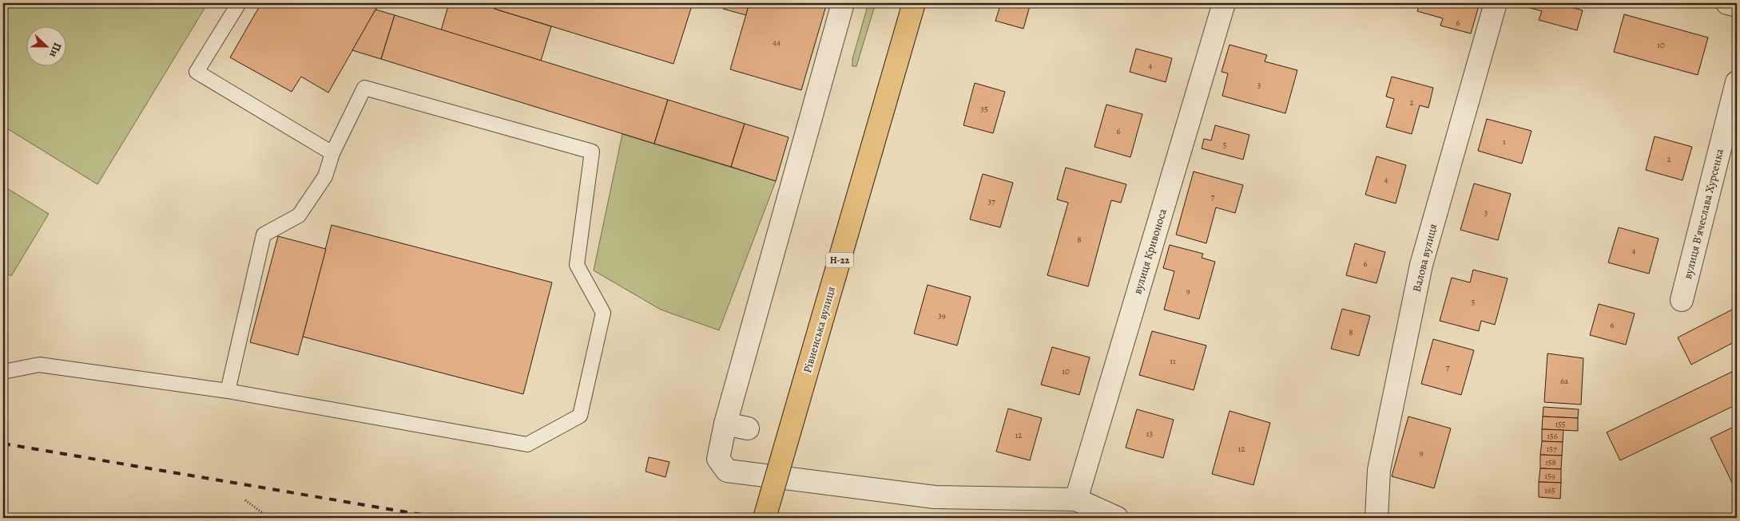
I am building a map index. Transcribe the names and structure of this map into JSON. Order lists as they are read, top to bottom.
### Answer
{
  "streets": {
    "main road": ["Н-22", "Рівненська вулиця"],
    "street": ["вулиця Вʼячеслава Хурсенка", "вулиця Кривоноса", "Валова вулиця"]
  },
  "house_numbers": [
    "6",
    "44",
    "10",
    "4",
    "3",
    "2",
    "35",
    "6",
    "1",
    "5",
    "2",
    "4",
    "7",
    "37",
    "3",
    "8",
    "4",
    "6",
    "9",
    "5",
    "39",
    "6",
    "8",
    "11",
    "7",
    "10",
    "6а",
    "155",
    "13",
    "12",
    "156",
    "12",
    "157",
    "9",
    "158",
    "159",
    "165"
  ],
  "north": "right"
}
